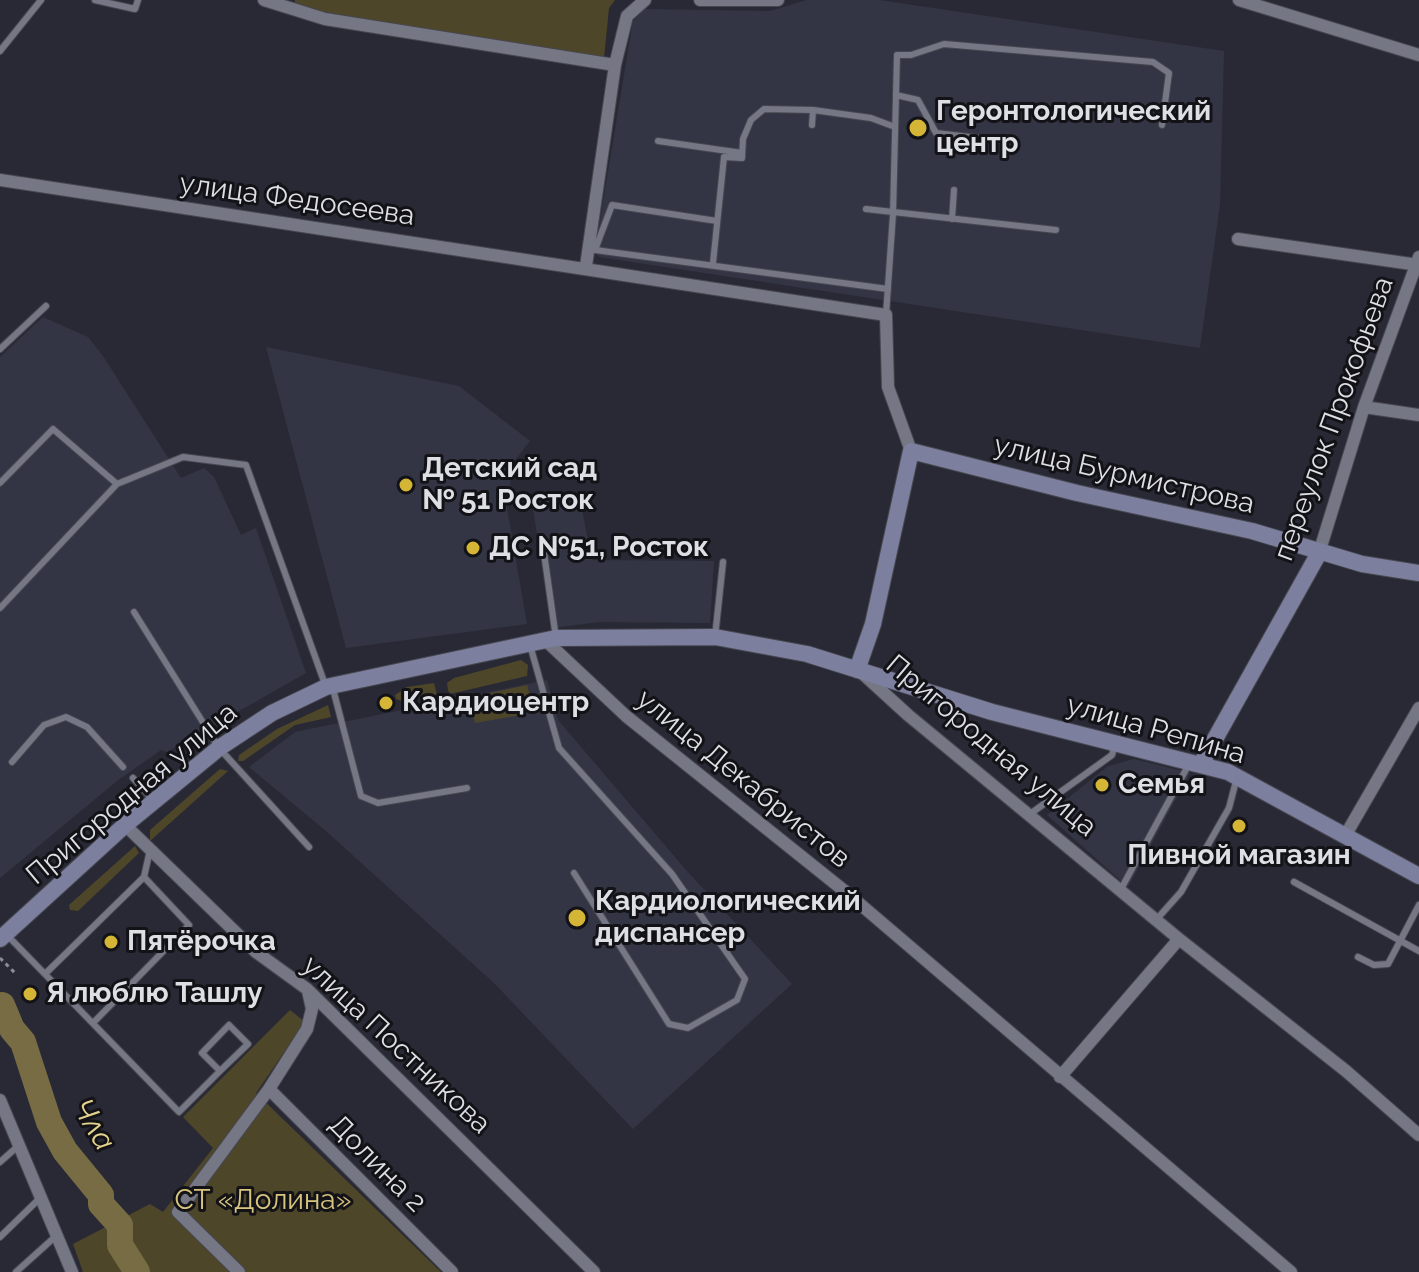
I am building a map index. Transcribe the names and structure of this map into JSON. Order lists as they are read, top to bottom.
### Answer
{
  "streets": {
    "street": [
      "улица Федосеева",
      "переулок Прокофьева",
      "улица Бурмистрова",
      "улица Репина",
      "Пригородная улица",
      "улица Декабристов",
      "улица Постникова",
      "Долина 2"
    ]
  },
  "crossings": [
    ["переулок Прокофьева", "улица Бурмистрова"],
    ["переулок Прокофьева", "улица Репина"],
    ["улица Репина", "Пригородная улица"],
    ["Пригородная улица", "улица Декабристов"],
    ["Пригородная улица", "улица Постникова"]
  ],
  "water": ["Чла"],
  "parks": ["СТ «Долина»"],
  "places": [
    "Геронтологический центр",
    "Детский сад № 51 Росток",
    "ДС №51, Росток",
    "Кардиоцентр",
    "Семья",
    "Пивной магазин",
    "Кардиологический диспансер",
    "Пятёрочка",
    "Я люблю Ташлу"
  ]
}
